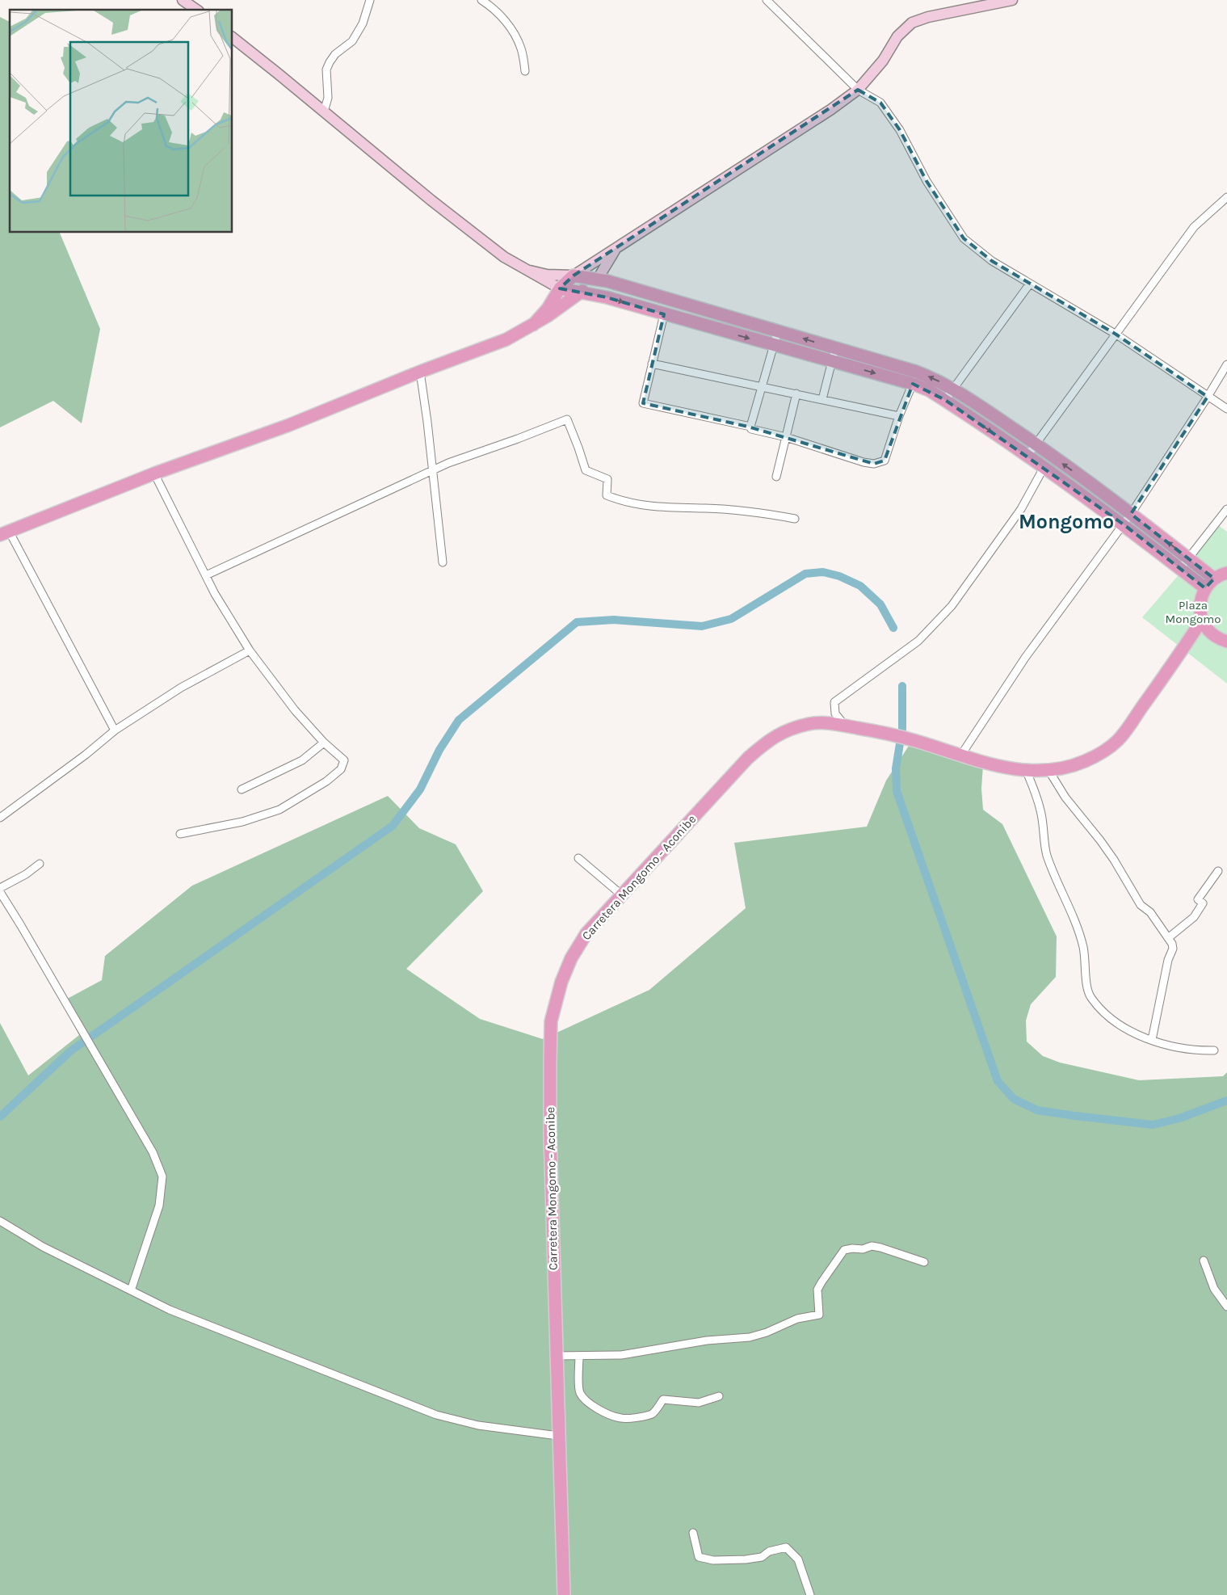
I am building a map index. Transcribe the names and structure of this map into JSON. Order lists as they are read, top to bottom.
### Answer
{
  "streets": {
    "main road": ["Carretera Mongomo - Aconibe"]
  },
  "districts": ["Mongomo"],
  "parks": ["Plaza Mongomo"]
}
